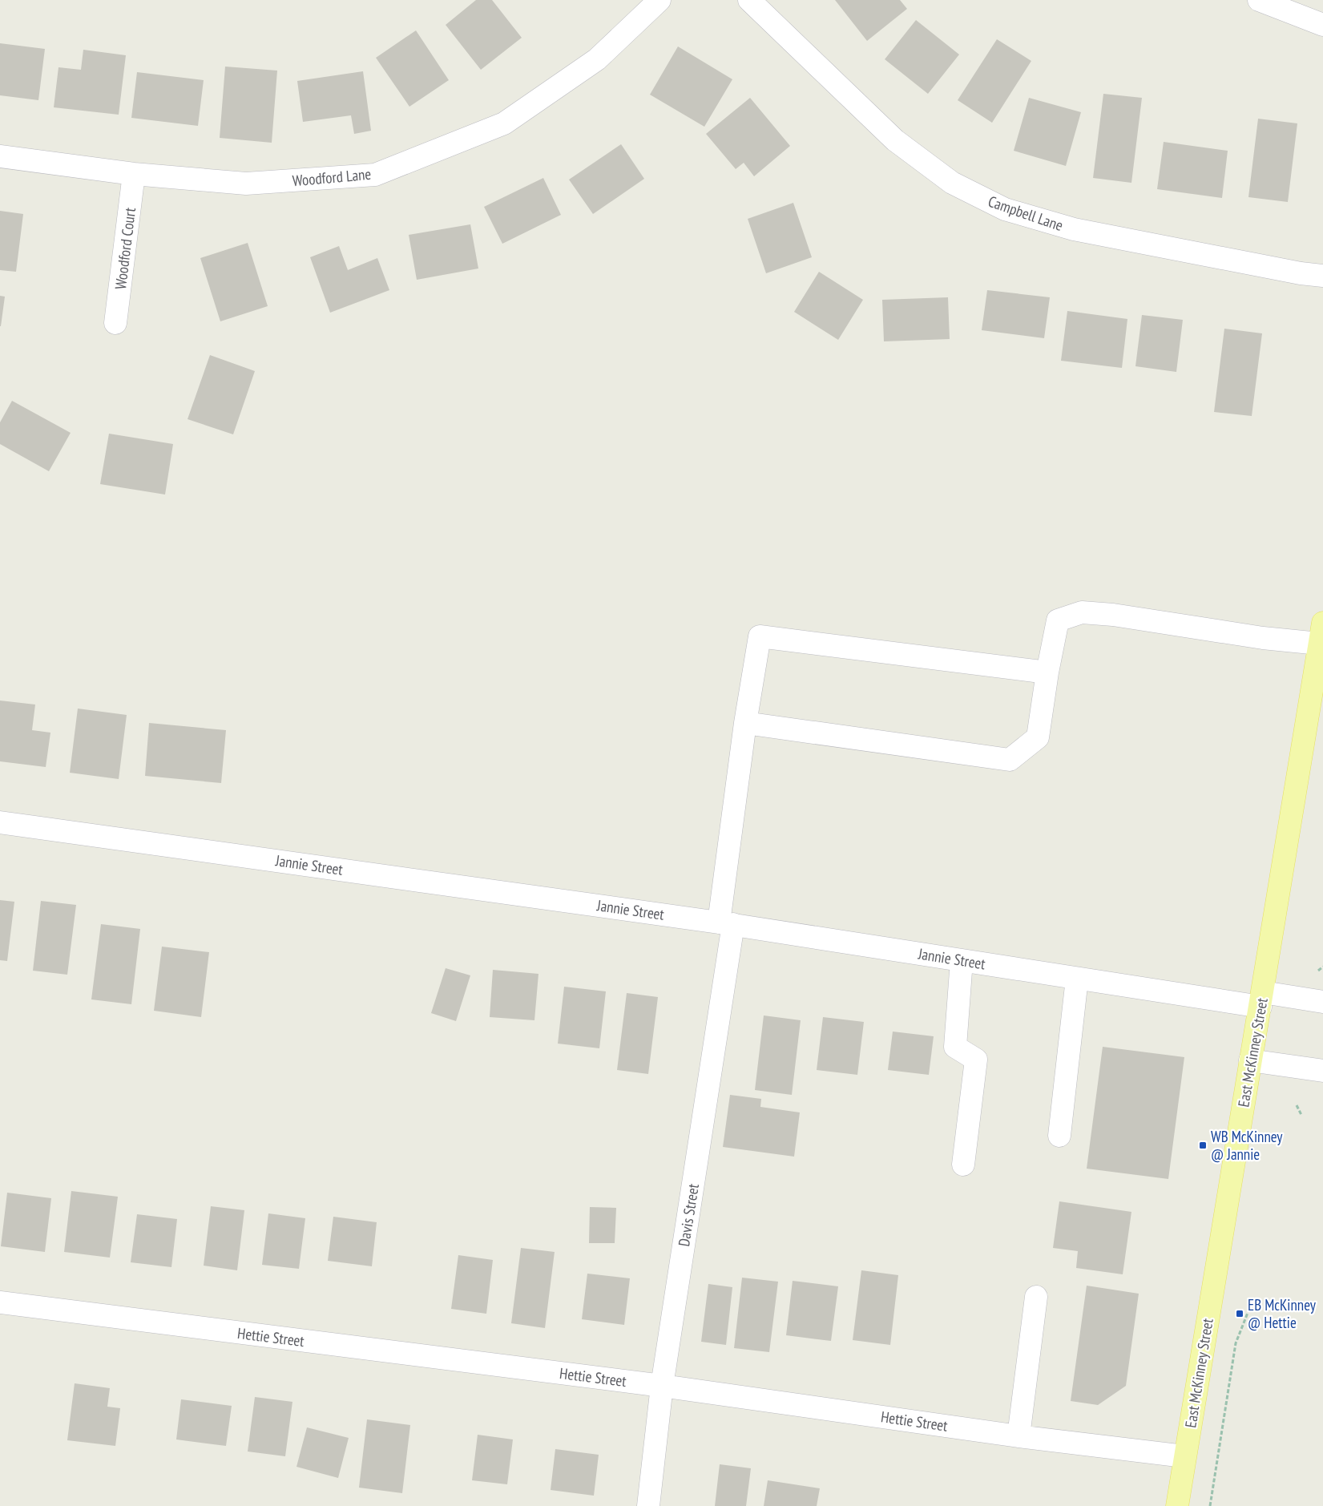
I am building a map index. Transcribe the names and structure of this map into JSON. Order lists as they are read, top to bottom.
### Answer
{
  "streets": {
    "main road": ["East McKinney Street"],
    "street": [
      "Woodford Lane",
      "Campbell Lane",
      "Woodford Court",
      "Jannie Street",
      "Davis Street",
      "Hettie Street"
    ]
  },
  "crossings": [
    ["Woodford Lane", "Woodford Court"],
    ["Jannie Street", "East McKinney Street"],
    ["Jannie Street", "Davis Street"],
    ["East McKinney Street", "Hettie Street"],
    ["Davis Street", "Hettie Street"]
  ],
  "places": {
    "transit": ["WB McKinney @ Jannie", "EB McKinney @ Hettie"]
  }
}
